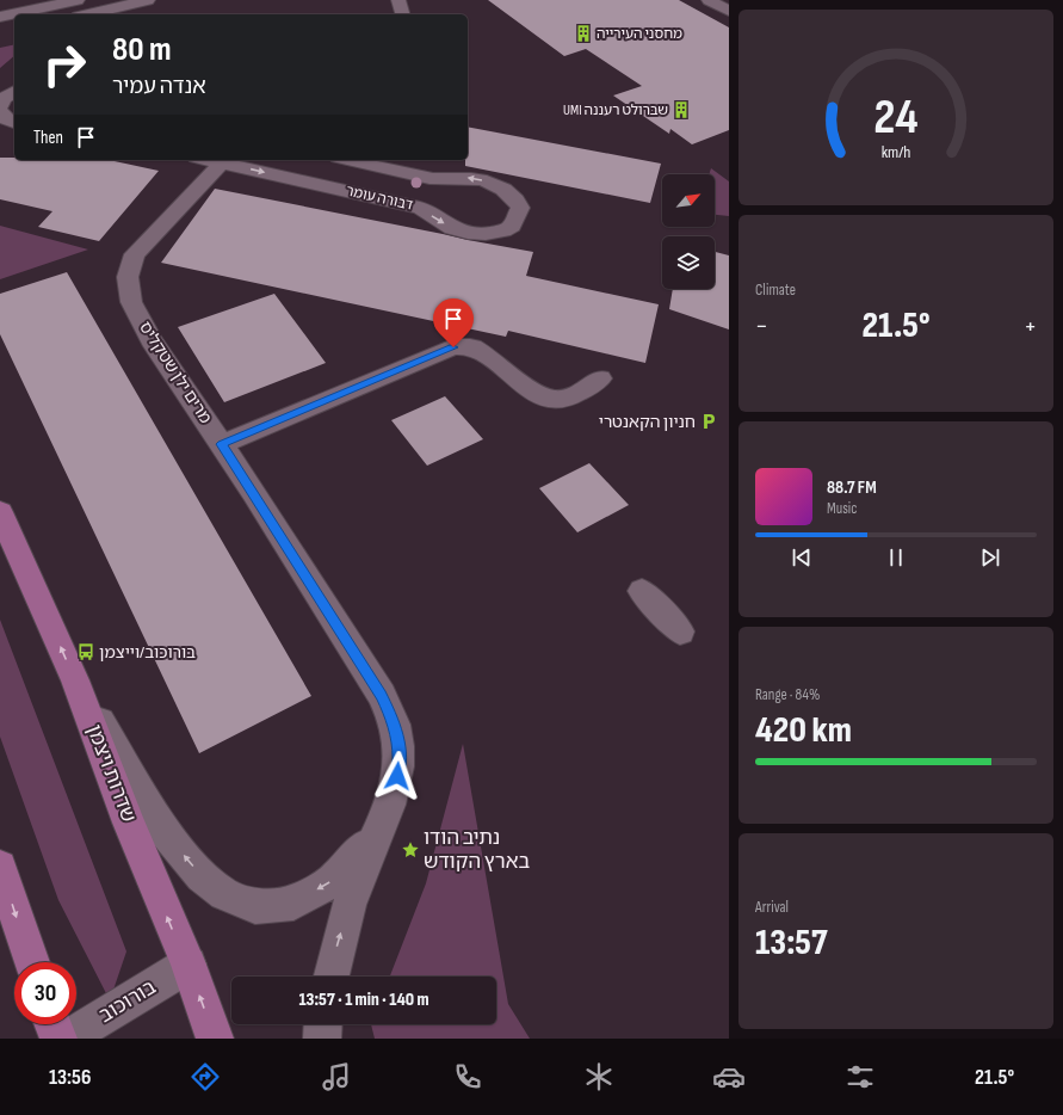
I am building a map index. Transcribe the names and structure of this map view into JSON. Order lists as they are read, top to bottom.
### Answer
{
  "streets": {
    "main road": ["שדרות ויצמן"],
    "street": ["דבורה עומר", "מרים ילן שטקליס", "בורוכוב"]
  },
  "crossings": [
    ["דבורה עומר", "מרים ילן שטקליס"],
    ["מרים ילן שטקליס", "שדרות ויצמן"],
    ["שדרות ויצמן", "בורוכוב"]
  ],
  "one_way": ["שדרות ויצמן"],
  "places": {
    "building": ["מחסני העירייה", "UMI שברולט רעננה"],
    "parking": ["חניון הקאנטרי"],
    "bus stop": ["בורוכוב/וייצמן"],
    "place": ["נתיב הודו בארץ הקודש"]
  },
  "north": "top right",
  "page": {
    "turn": ["80 m", "אנדה עמיר"],
    "then": "Then",
    "tile": [
      "Climate",
      ["Range · 84%", "420 km"],
      ["Arrival", "13:57"]
    ],
    "heat": ["−", "21.5°", "+"],
    "song": ["88.7 FM", "Music"],
    "limit": "30",
    "trip": "13:57 · 1 min · 140 m",
    "tabs": ["13:56", "21.5°"],
    "gauge": ["24", "km/h"]
  }
}
